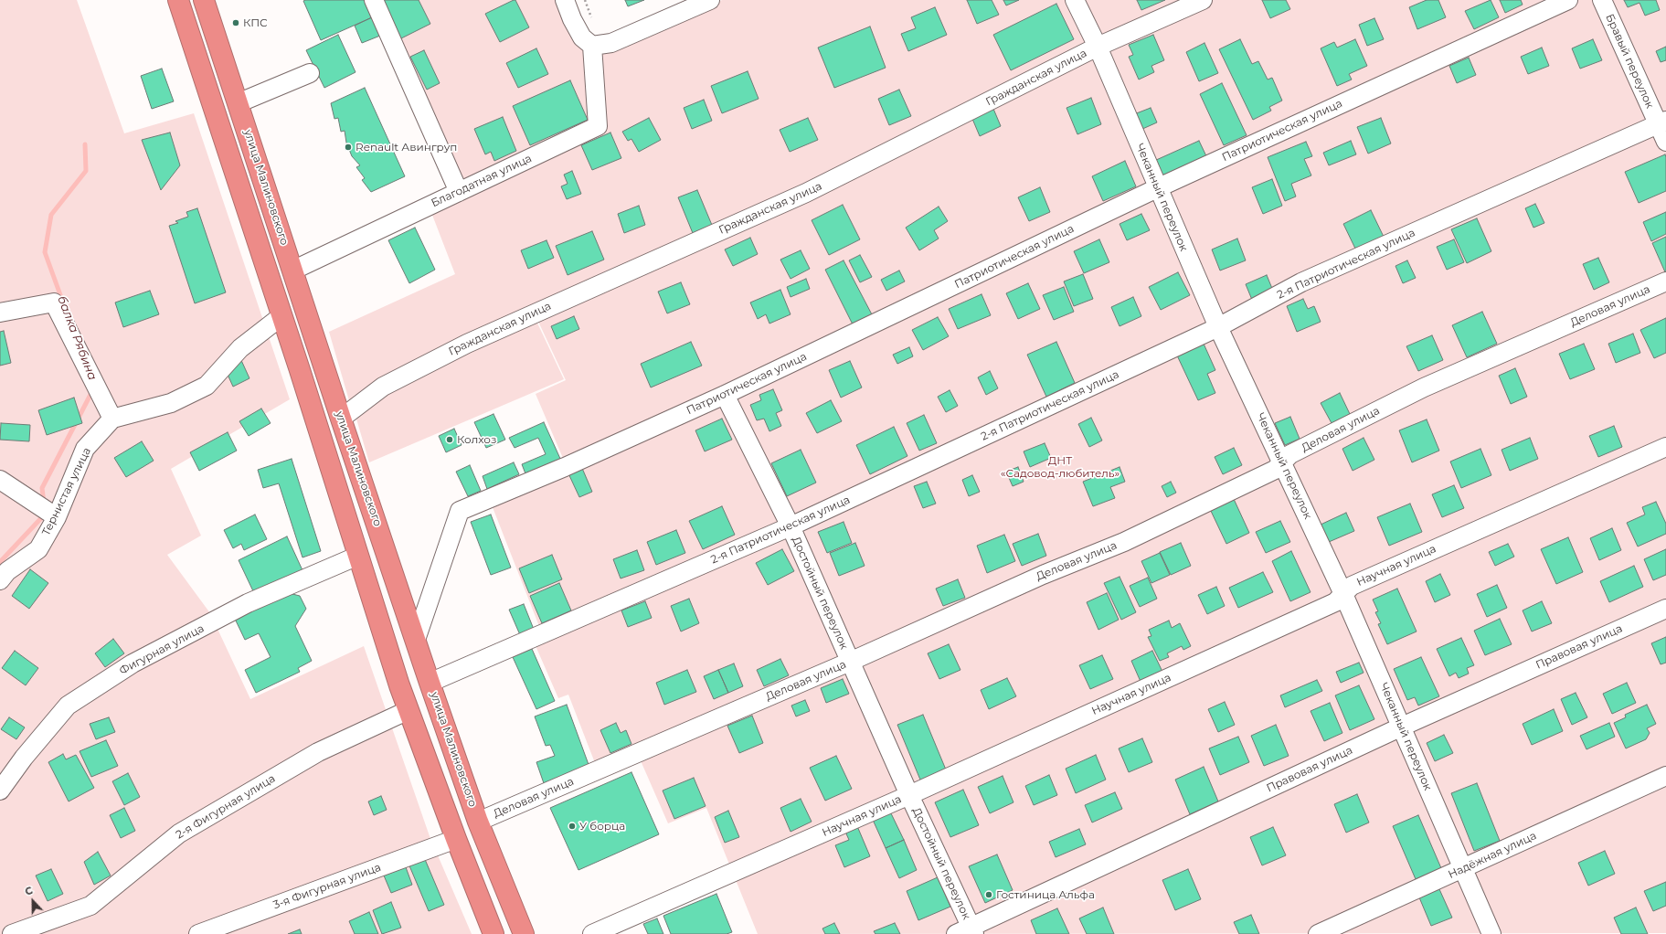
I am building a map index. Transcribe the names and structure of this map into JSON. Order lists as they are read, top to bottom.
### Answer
{
  "streets": {
    "highway": ["улица Малиновского"],
    "street": [
      "Бравый переулок",
      "Гражданская улица",
      "Патриотическая улица",
      "Благодатная улица",
      "Чеканный переулок",
      "2-я Патриотическая улица",
      "Деловая улица",
      "Тернистая улица",
      "Научная улица",
      "Достойный переулок",
      "Правовая улица",
      "Фигурная улица",
      "2-я Фигурная улица",
      "Надёжная улица",
      "3-я Фигурная улица"
    ]
  },
  "crossings": [
    ["Бравый переулок", "2-я Патриотическая улица"],
    ["Гражданская улица", "улица Малиновского"],
    ["Гражданская улица", "Чеканный переулок"],
    ["Патриотическая улица", "улица Малиновского"],
    ["Патриотическая улица", "Чеканный переулок"],
    ["Патриотическая улица", "Достойный переулок"],
    ["Благодатная улица", "улица Малиновского"],
    ["улица Малиновского", "2-я Патриотическая улица"],
    ["улица Малиновского", "Деловая улица"],
    ["Чеканный переулок", "2-я Патриотическая улица"],
    ["Чеканный переулок", "Деловая улица"],
    ["Чеканный переулок", "Научная улица"],
    ["Чеканный переулок", "Правовая улица"],
    ["Чеканный переулок", "Надёжная улица"],
    ["2-я Патриотическая улица", "Достойный переулок"],
    ["Деловая улица", "Достойный переулок"],
    ["Научная улица", "Достойный переулок"],
    ["Достойный переулок", "Правовая улица"]
  ],
  "water": ["балка Рябина"],
  "parks": ["ДНТ «Садовод-любитель»"],
  "places": [
    "КПС",
    "Renault Авингруп",
    "Колхоз",
    "У борца",
    "Гостиница Альфа"
  ],
  "north": "top"
}
